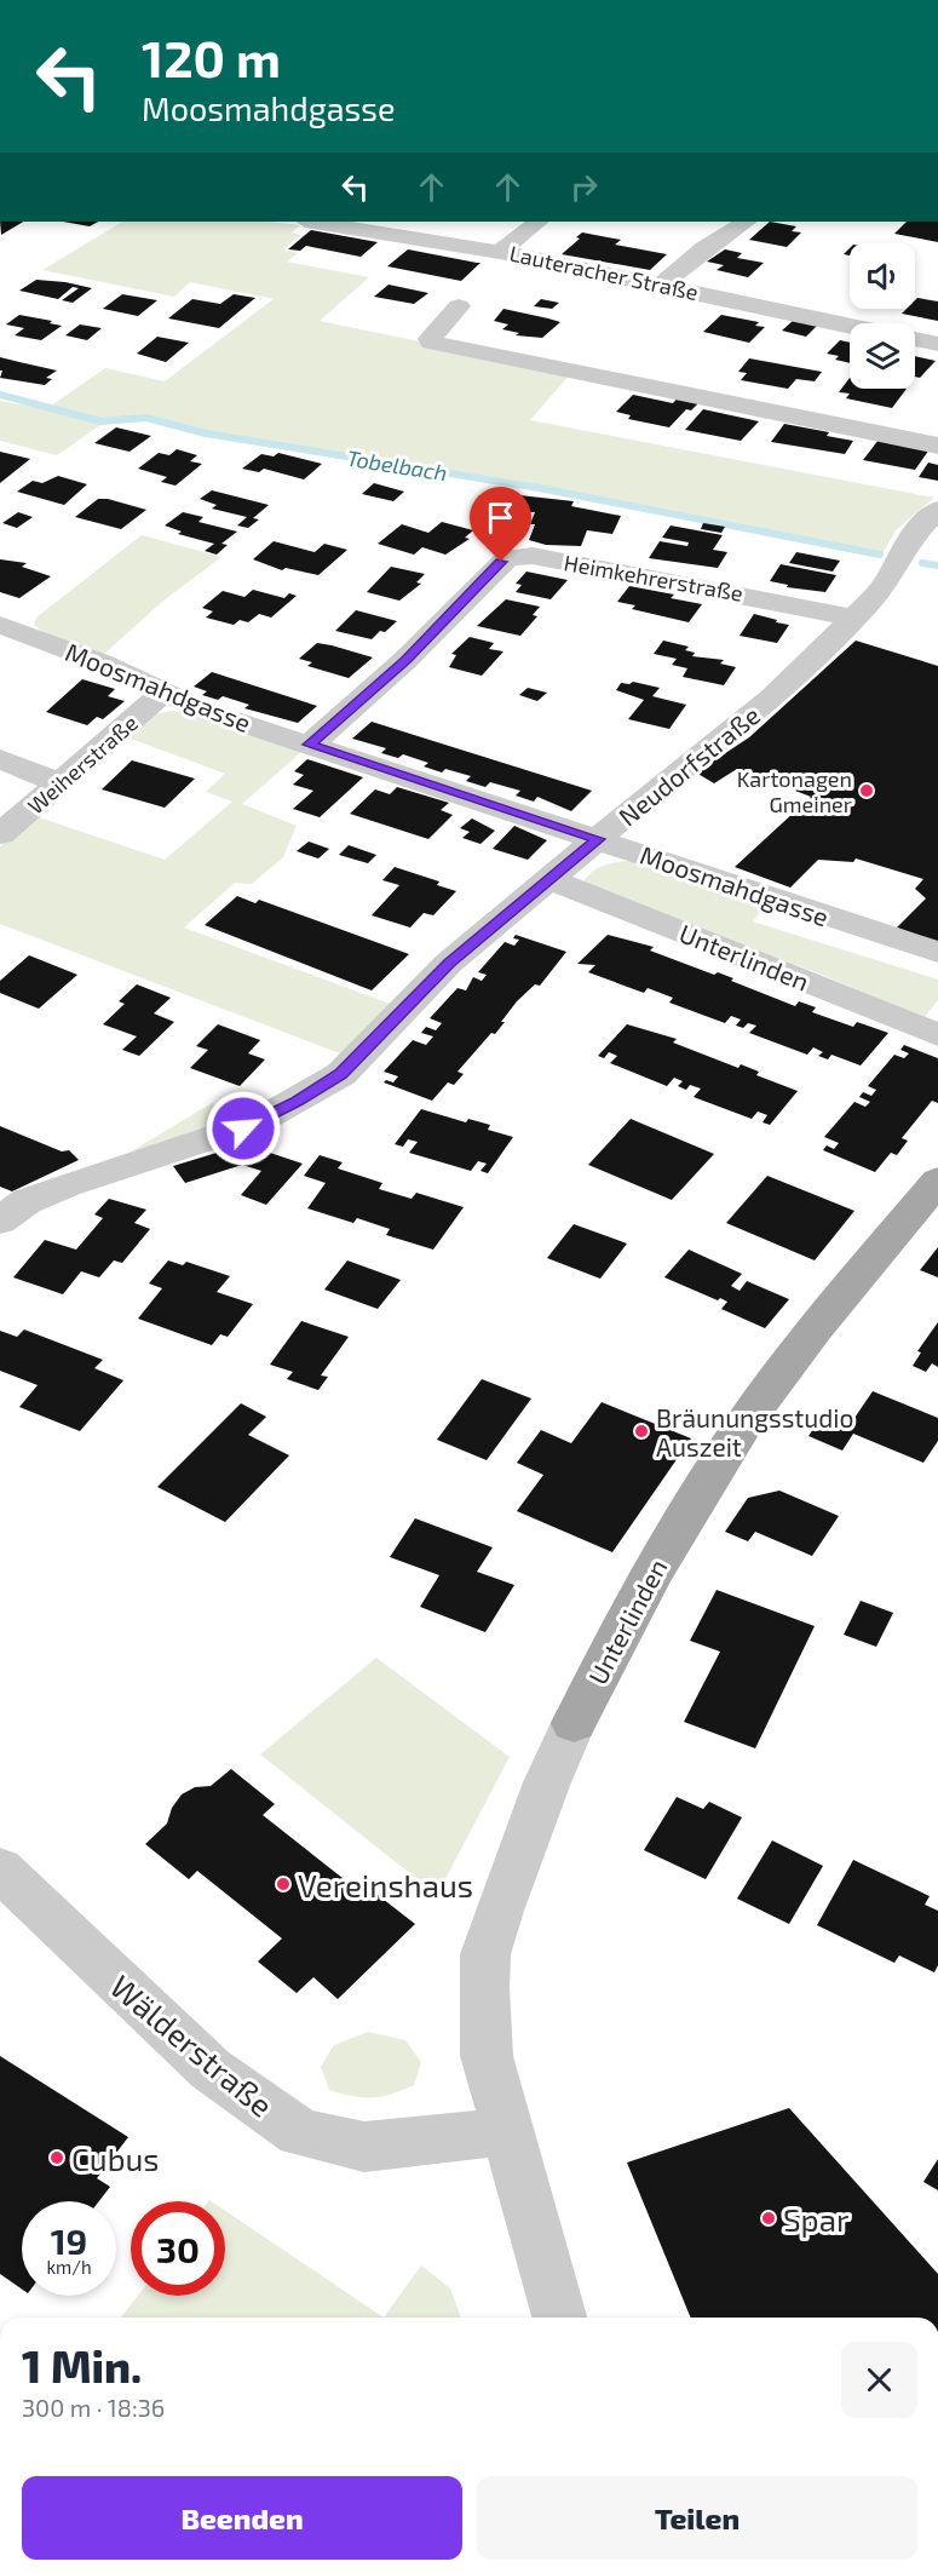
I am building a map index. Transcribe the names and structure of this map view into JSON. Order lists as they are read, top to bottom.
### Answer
{
  "streets": {
    "main road": ["Unterlinden"],
    "street": [
      "Lauteracher Straße",
      "Heimkehrerstraße",
      "Moosmahdgasse",
      "Weiherstraße",
      "Neudorfstraße",
      "Wälderstraße"
    ]
  },
  "crossings": [
    ["Heimkehrerstraße", "Moosmahdgasse"],
    ["Heimkehrerstraße", "Neudorfstraße"],
    ["Moosmahdgasse", "Weiherstraße"],
    ["Moosmahdgasse", "Neudorfstraße"],
    ["Neudorfstraße", "Unterlinden"],
    ["Unterlinden", "Wälderstraße"]
  ],
  "water": ["Tobelbach"],
  "places": [
    "Kartonagen Gmeiner",
    "Bräunungsstudio Auszeit",
    "Vereinshaus",
    "Cubus",
    "Spar"
  ],
  "page": {
    "turn": ["120 m", "Moosmahdgasse"],
    "speed": "19 km/h",
    "limit": "30",
    "heading": ["1 Min.", "300 m · 18:36"],
    "buttons": ["Beenden", "Teilen"]
  }
}
